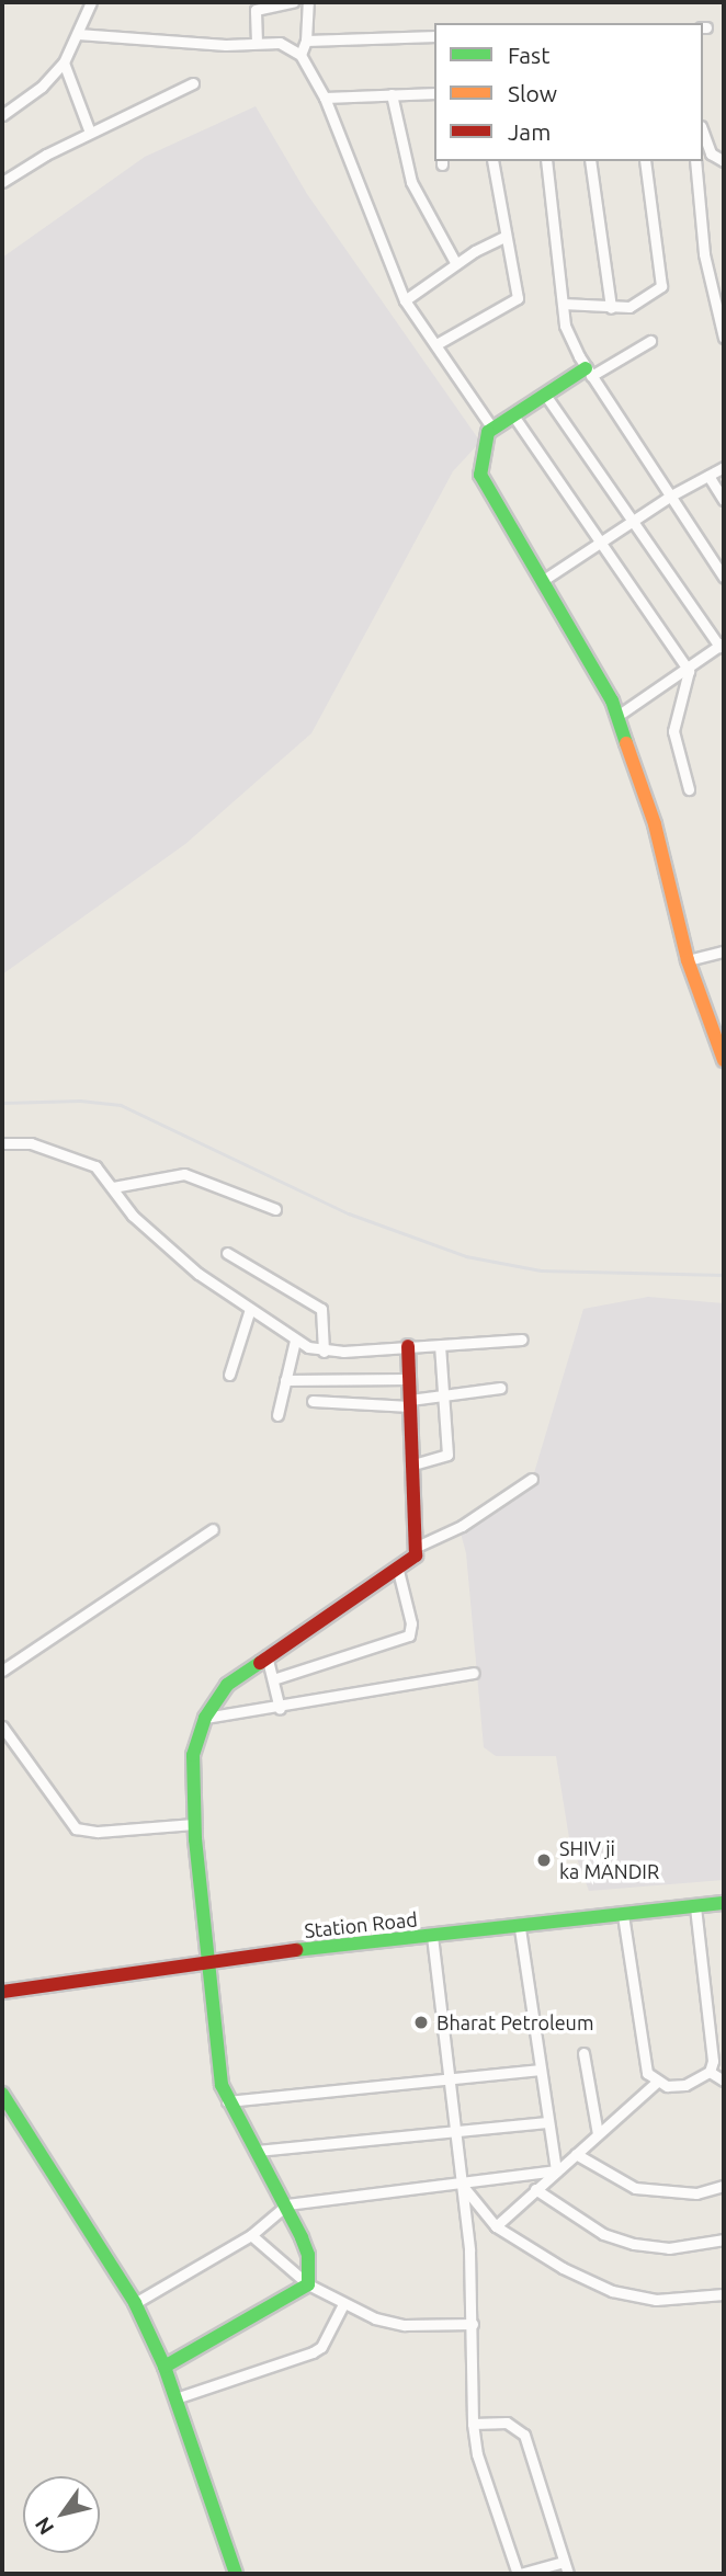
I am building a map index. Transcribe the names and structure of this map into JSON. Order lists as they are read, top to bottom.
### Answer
{
  "streets": {
    "street": ["Station Road"]
  },
  "places": ["SHIV ji ka MANDIR", "Bharat Petroleum"],
  "legend": ["Fast", "Slow", "Jam"],
  "north": "bottom left"
}
